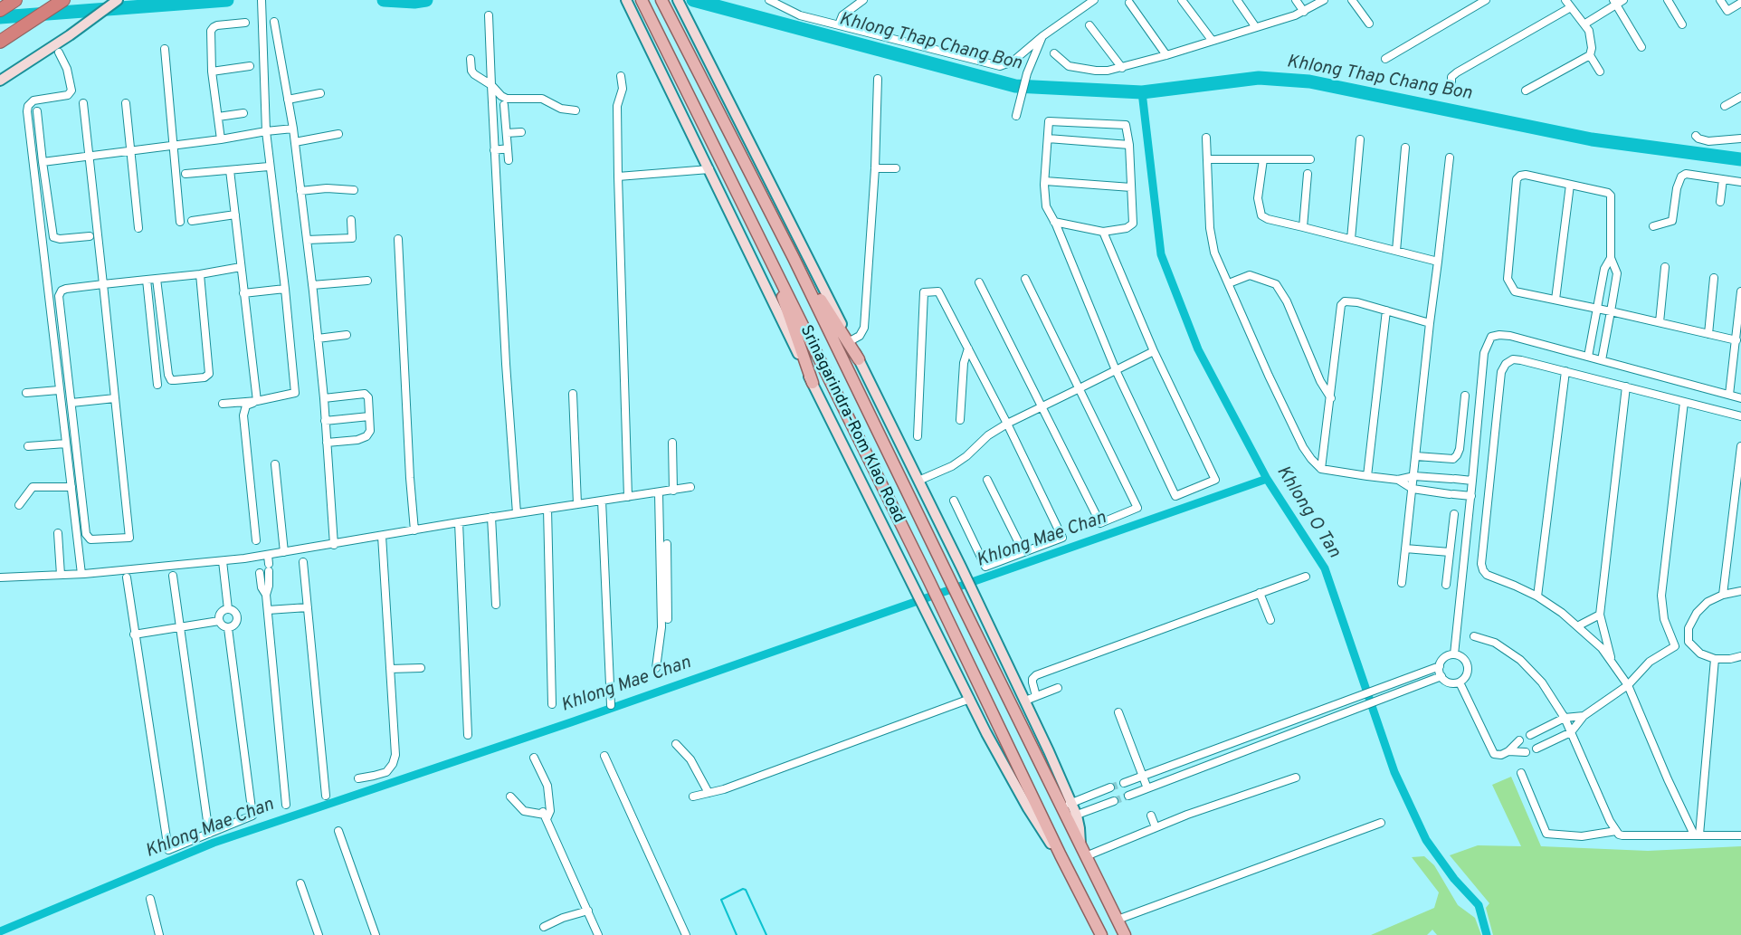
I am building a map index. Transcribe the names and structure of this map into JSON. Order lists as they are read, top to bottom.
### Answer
{
  "streets": {
    "main road": ["Srinagarindra-Rom Klao Road"]
  },
  "water": ["Khlong Thap Chang Bon", "Khlong O Tan", "Khlong Mae Chan"]
}
